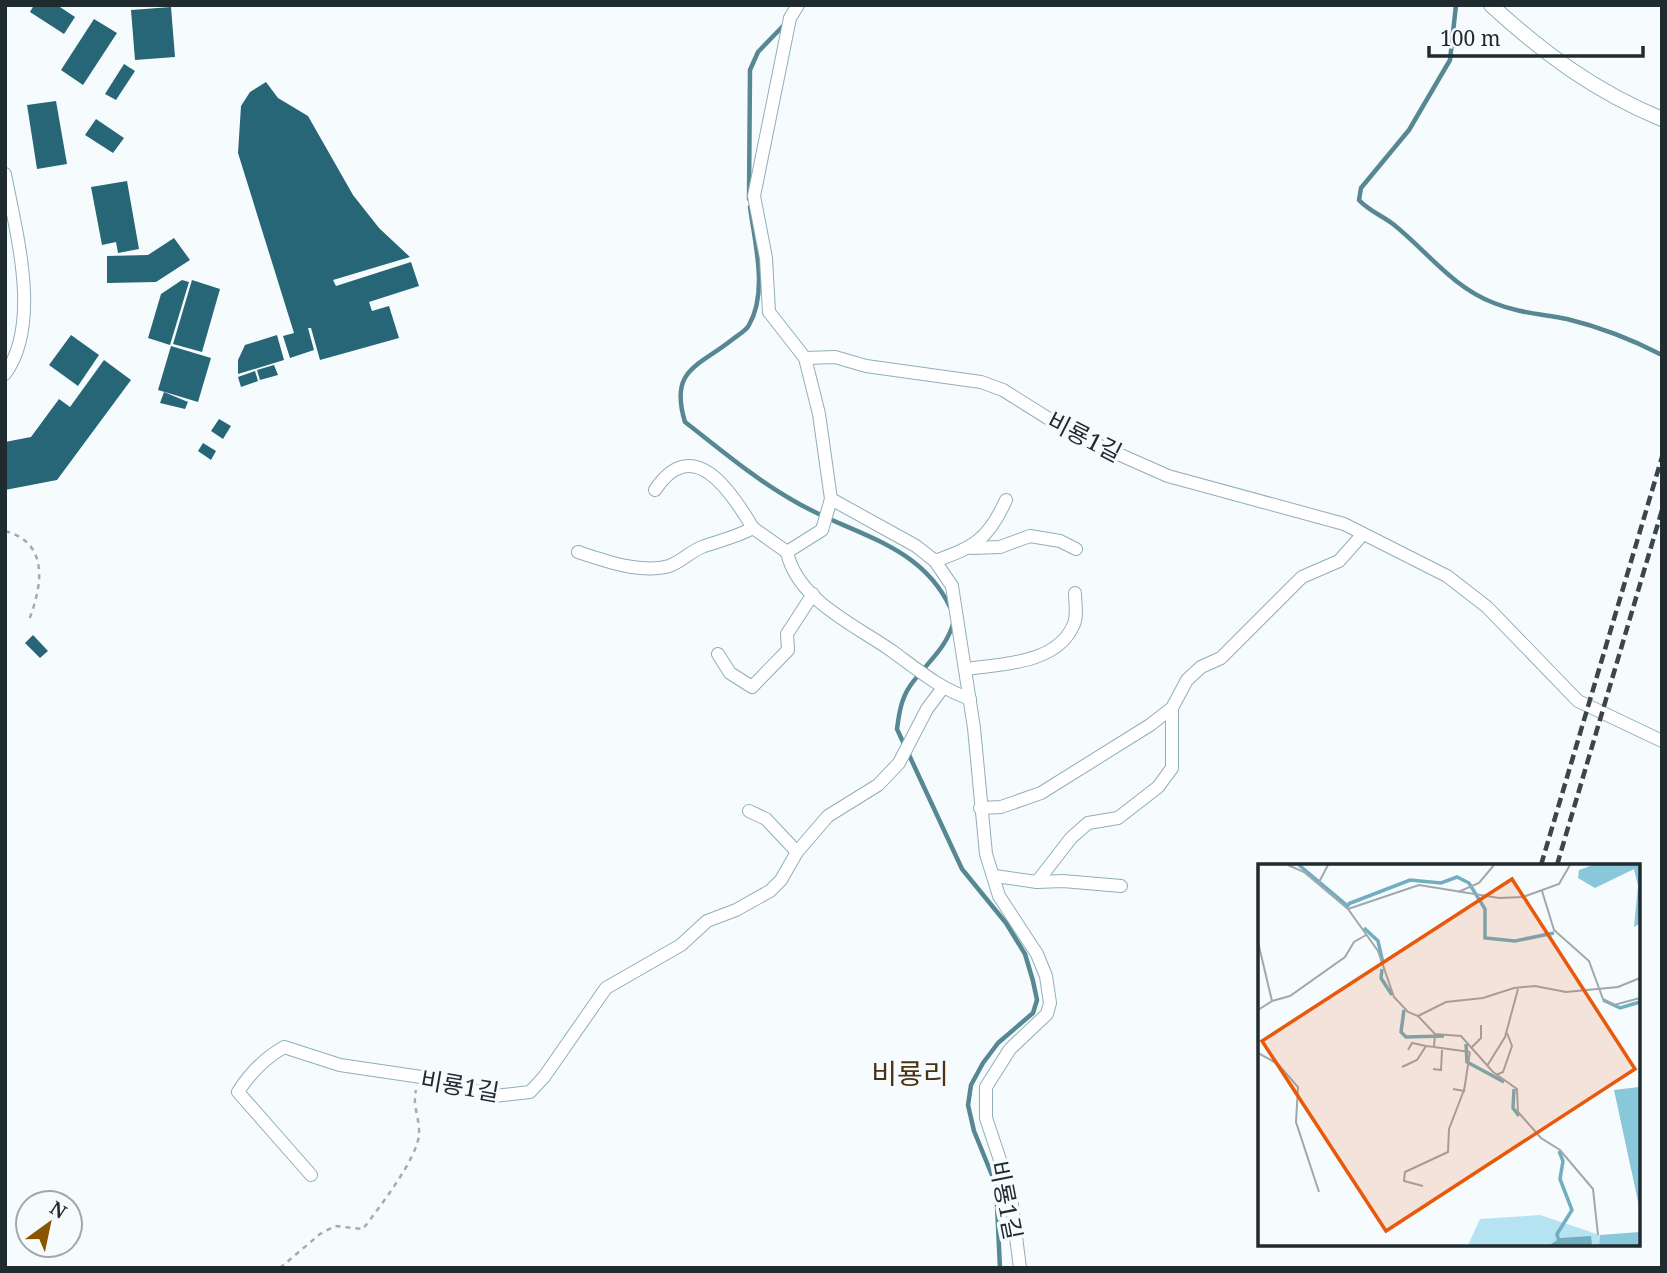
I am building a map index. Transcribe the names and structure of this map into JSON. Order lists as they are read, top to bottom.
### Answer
{
  "streets": {
    "street": ["비룡1길"]
  },
  "districts": ["비룡리"],
  "scale_bar": "100 m",
  "north": "top right"
}
